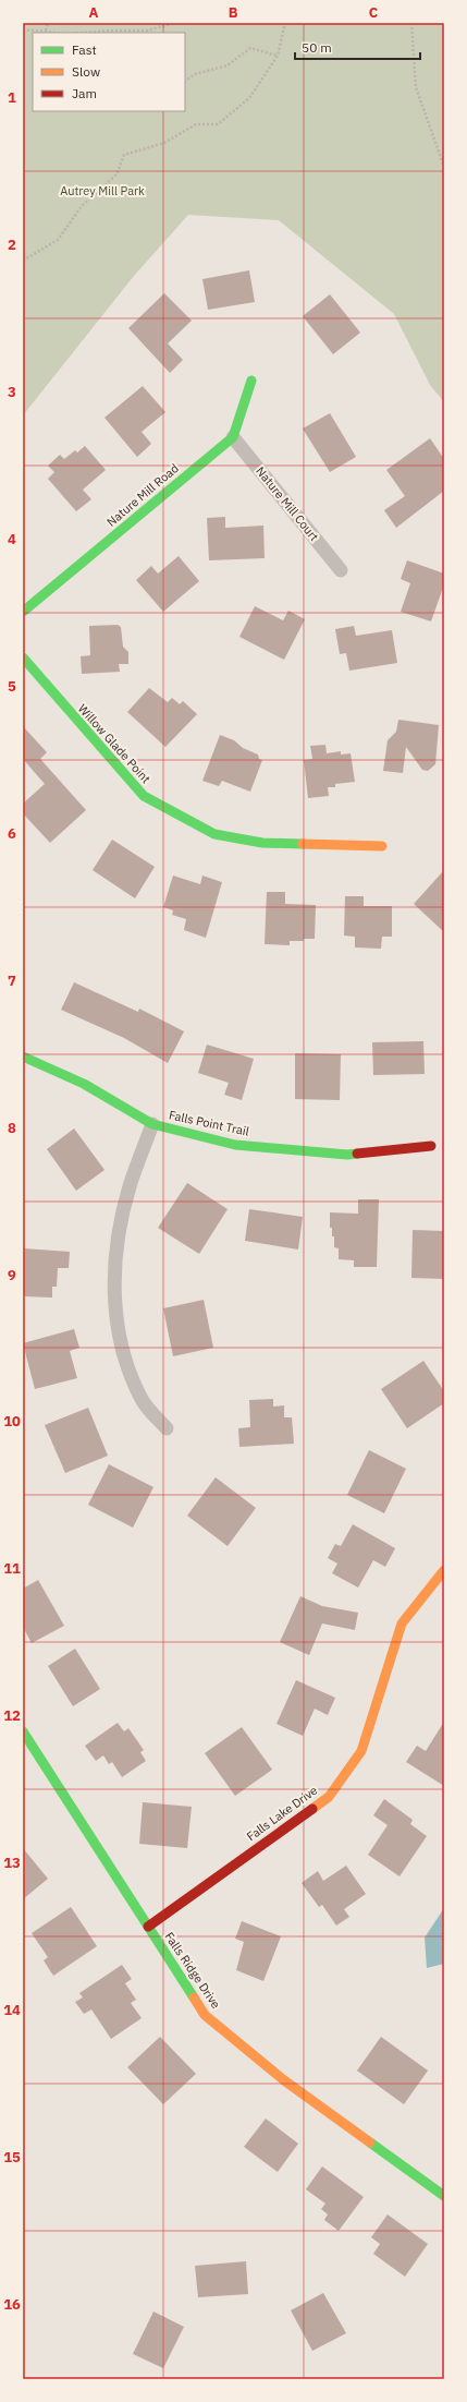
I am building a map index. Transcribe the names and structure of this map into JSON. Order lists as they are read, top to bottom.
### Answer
{
  "streets": {
    "street": [
      "Nature Mill Road",
      "Nature Mill Court",
      "Willow Glade Point",
      "Falls Point Trail",
      "Falls Lake Drive",
      "Falls Ridge Drive"
    ]
  },
  "crossings": [
    ["Nature Mill Road", "Nature Mill Court"],
    ["Falls Lake Drive", "Falls Ridge Drive"]
  ],
  "parks": ["Autrey Mill Park"],
  "legend": ["Fast", "Slow", "Jam"],
  "scale_bar": "50 m",
  "grid": {
    "columns": ["A", "B", "C"],
    "rows": [
      "1",
      "2",
      "3",
      "4",
      "5",
      "6",
      "7",
      "8",
      "9",
      "10",
      "11",
      "12",
      "13",
      "14",
      "15",
      "16"
    ]
  }
}
